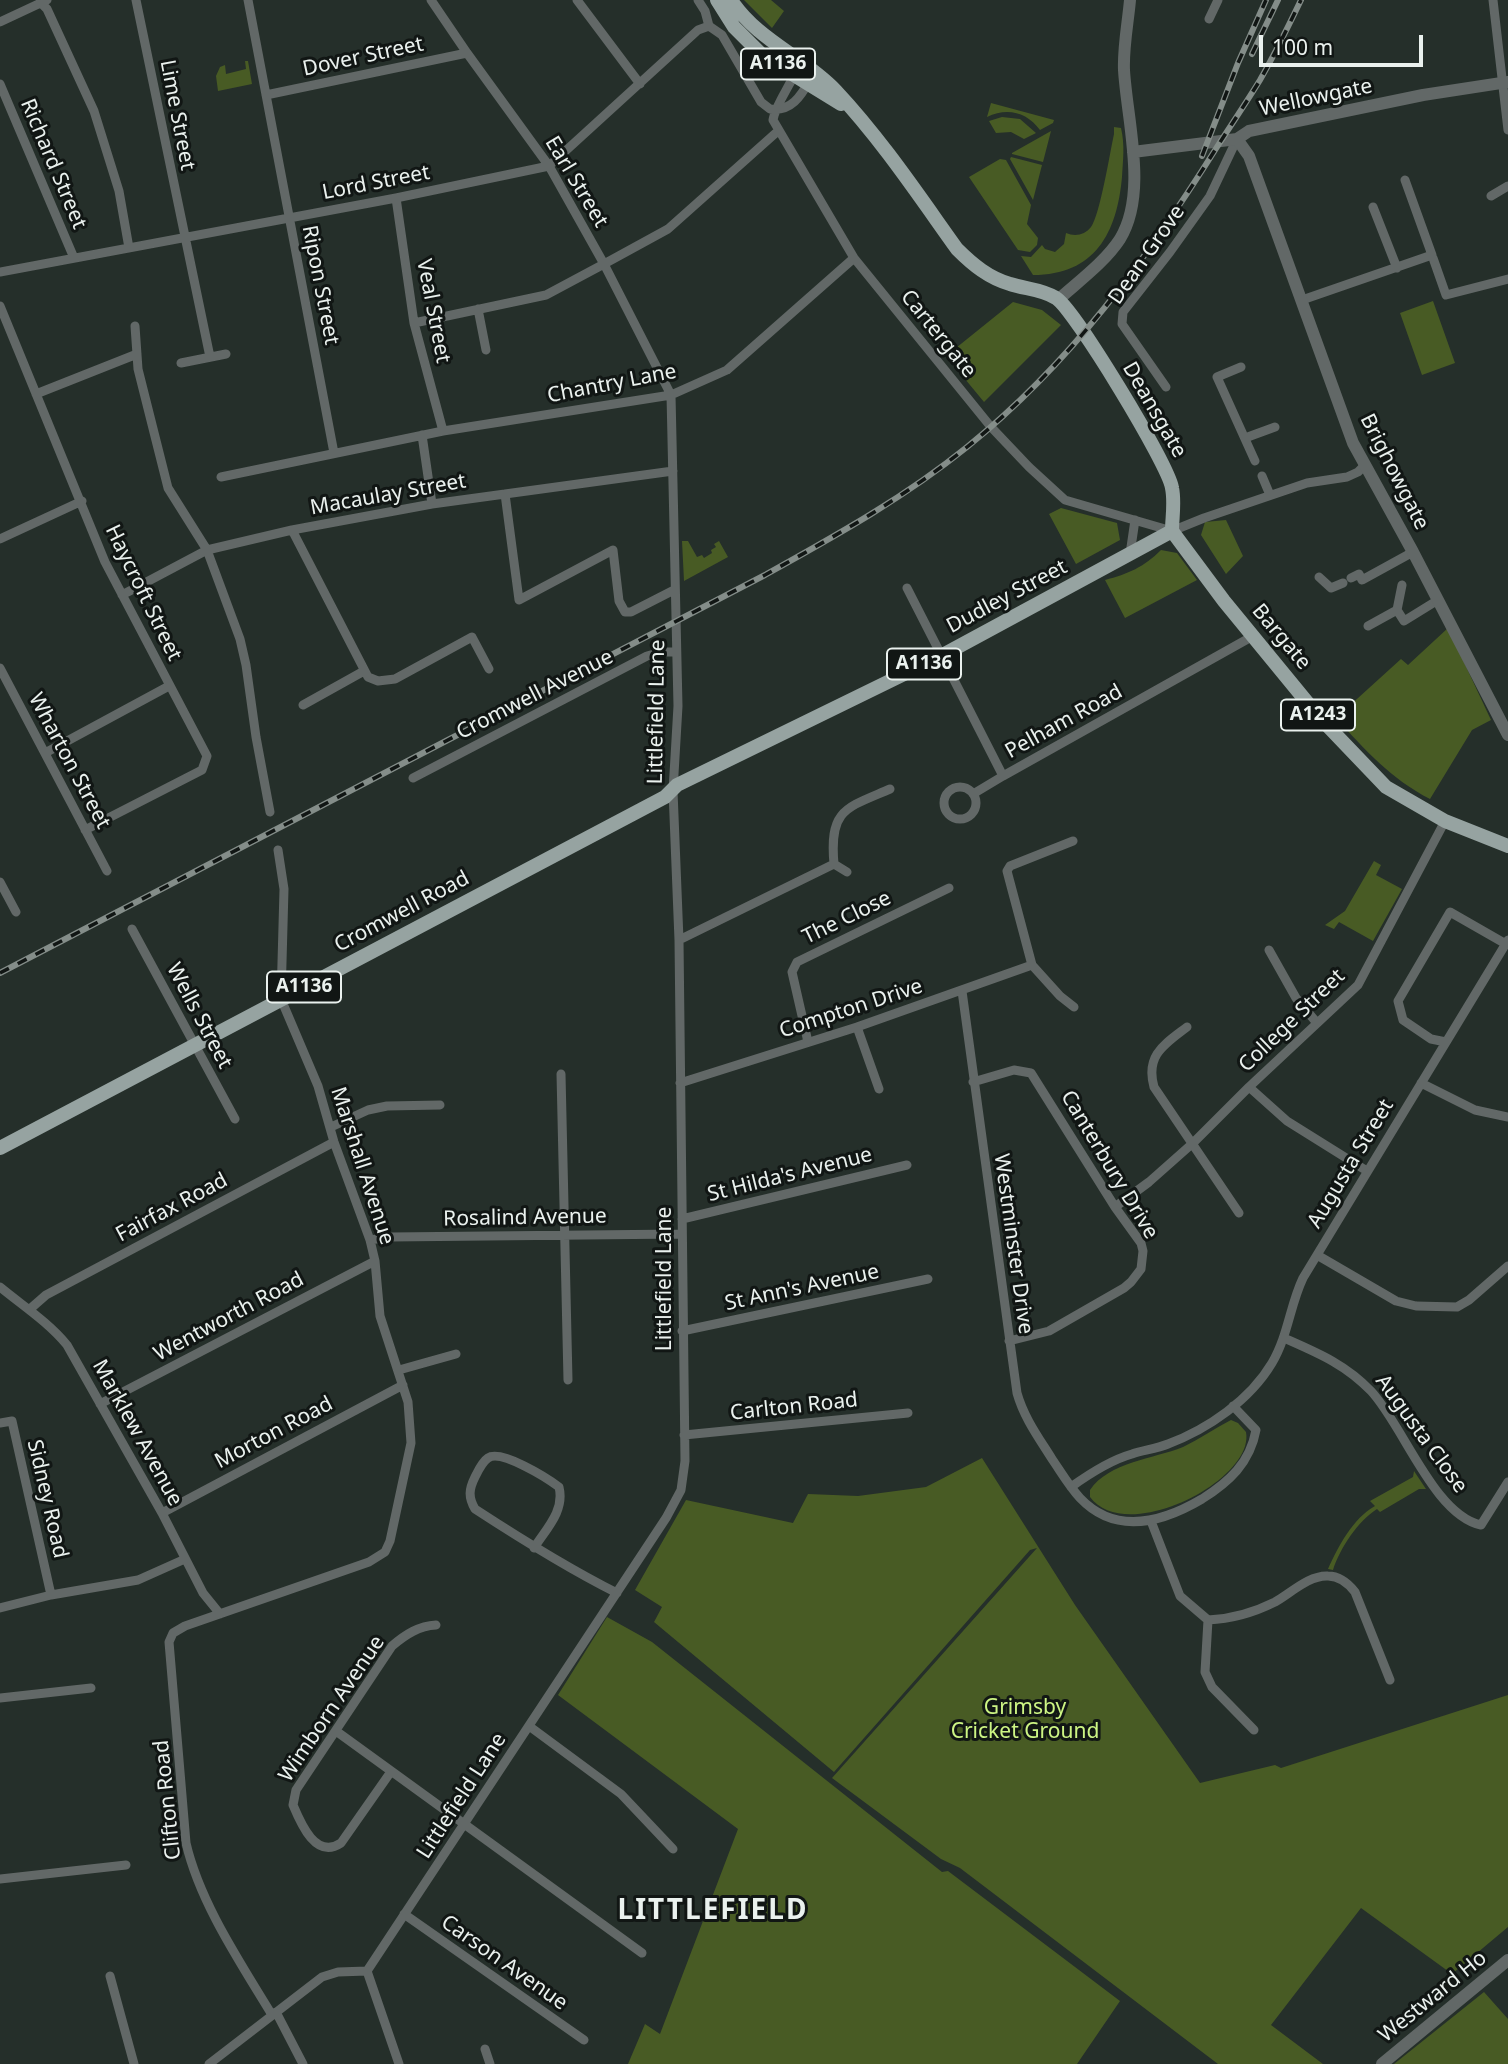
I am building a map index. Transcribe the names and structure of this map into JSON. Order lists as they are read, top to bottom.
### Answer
{
  "streets": {
    "main road": [
      "A1136",
      "Deansgate",
      "Dudley Street",
      "Bargate",
      "A1243",
      "Cromwell Road"
    ],
    "street": [
      "Dover Street",
      "Wellowgate",
      "Lime Street",
      "Richard Street",
      "Earl Street",
      "Lord Street",
      "Dean Grove",
      "Ripon Street",
      "Veal Street",
      "Cartergate",
      "Chantry Lane",
      "Brighowgate",
      "Macaulay Street",
      "Haycroft Street",
      "Cromwell Avenue",
      "Littlefield Lane",
      "Pelham Road",
      "Wharton Street",
      "The Close",
      "Compton Drive",
      "Wells Street",
      "College Street",
      "Augusta Street",
      "Canterbury Drive",
      "Marshall Avenue",
      "St Hilda's Avenue",
      "Fairfax Road",
      "Rosalind Avenue",
      "Westminster Drive",
      "St Ann's Avenue",
      "Wentworth Road",
      "Carlton Road",
      "Marklew Avenue",
      "Morton Road",
      "Augusta Close",
      "Sidney Road",
      "Wimborn Avenue",
      "Clifton Road",
      "Carson Avenue",
      "Westward Ho"
    ]
  },
  "crossings": [
    ["Dover Street", "Earl Street"],
    ["Dover Street", "Ripon Street"],
    ["A1136", "Deansgate"],
    ["Wellowgate", "Dean Grove"],
    ["Wellowgate", "Brighowgate"],
    ["Lime Street", "Lord Street"],
    ["Richard Street", "Lord Street"],
    ["Earl Street", "Lord Street"],
    ["Earl Street", "Chantry Lane"],
    ["Earl Street", "Littlefield Lane"],
    ["Lord Street", "Ripon Street"],
    ["Lord Street", "Veal Street"],
    ["Dean Grove", "Brighowgate"],
    ["Ripon Street", "Chantry Lane"],
    ["Veal Street", "Chantry Lane"],
    ["Cartergate", "Chantry Lane"],
    ["Cartergate", "Deansgate"],
    ["Cartergate", "Dudley Street"],
    ["Cartergate", "Bargate"],
    ["Chantry Lane", "Littlefield Lane"],
    ["Deansgate", "Dudley Street"],
    ["Deansgate", "Bargate"],
    ["Macaulay Street", "Haycroft Street"],
    ["Macaulay Street", "Littlefield Lane"],
    ["Haycroft Street", "Wharton Street"],
    ["Dudley Street", "Bargate"],
    ["Dudley Street", "Littlefield Lane"],
    ["Dudley Street", "Pelham Road"],
    ["Dudley Street", "Cromwell Road"],
    ["Bargate", "Pelham Road"],
    ["Bargate", "College Street"],
    ["Cromwell Avenue", "Littlefield Lane"],
    ["Littlefield Lane", "Cromwell Road"],
    ["Littlefield Lane", "Compton Drive"],
    ["Littlefield Lane", "St Hilda's Avenue"],
    ["Littlefield Lane", "Rosalind Avenue"],
    ["Littlefield Lane", "St Ann's Avenue"],
    ["Littlefield Lane", "Carlton Road"],
    ["Littlefield Lane", "Carson Avenue"],
    ["Cromwell Road", "Wells Street"],
    ["Cromwell Road", "Marshall Avenue"],
    ["The Close", "Compton Drive"],
    ["Compton Drive", "Westminster Drive"],
    ["College Street", "Canterbury Drive"],
    ["Augusta Street", "Westminster Drive"],
    ["Augusta Street", "Augusta Close"],
    ["Canterbury Drive", "Westminster Drive"],
    ["Marshall Avenue", "Fairfax Road"],
    ["Marshall Avenue", "Rosalind Avenue"],
    ["Marshall Avenue", "Wentworth Road"],
    ["Marshall Avenue", "Morton Road"],
    ["Marshall Avenue", "Clifton Road"],
    ["Fairfax Road", "Marklew Avenue"],
    ["Wentworth Road", "Marklew Avenue"],
    ["Marklew Avenue", "Morton Road"],
    ["Marklew Avenue", "Clifton Road"]
  ],
  "districts": ["LITTLEFIELD"],
  "parks": ["Grimsby Cricket Ground"],
  "scale_bar": "100 m"
}
